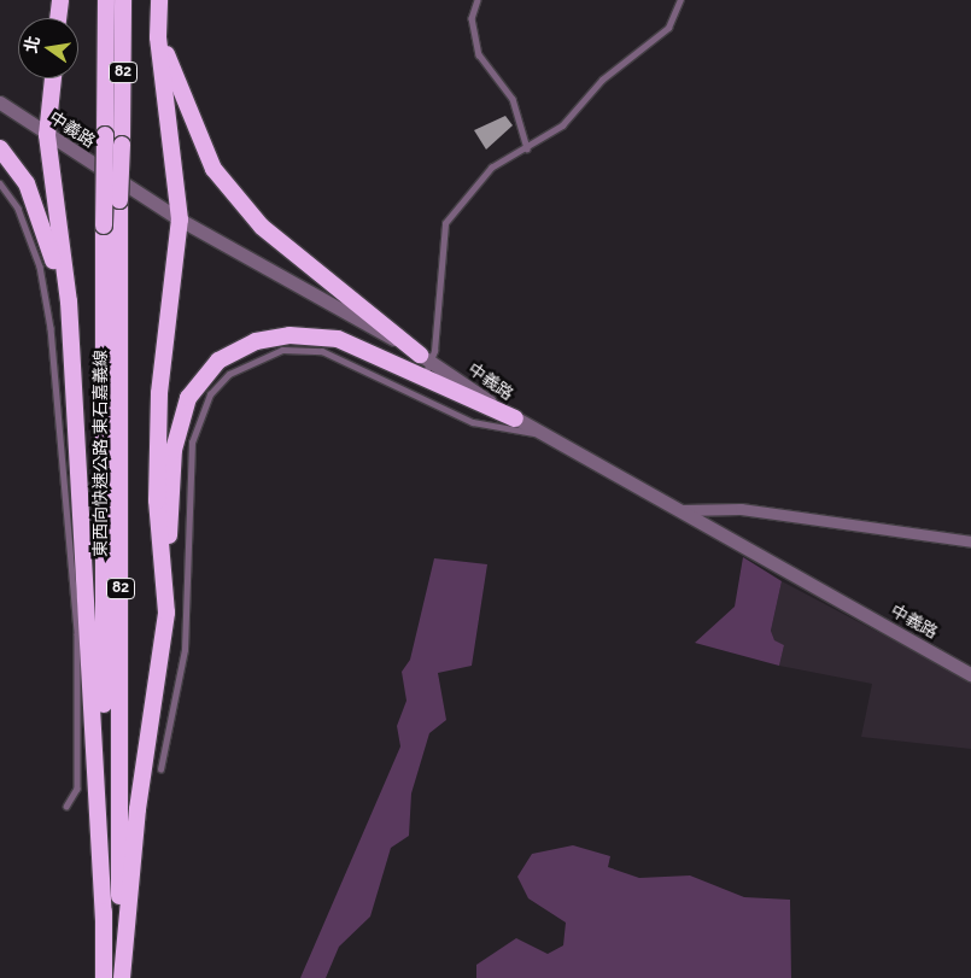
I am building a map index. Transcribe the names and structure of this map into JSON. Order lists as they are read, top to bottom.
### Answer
{
  "streets": {
    "highway": ["82", "東西向快速公路 東石嘉義線"],
    "street": ["中義路"]
  },
  "north": "left"
}
